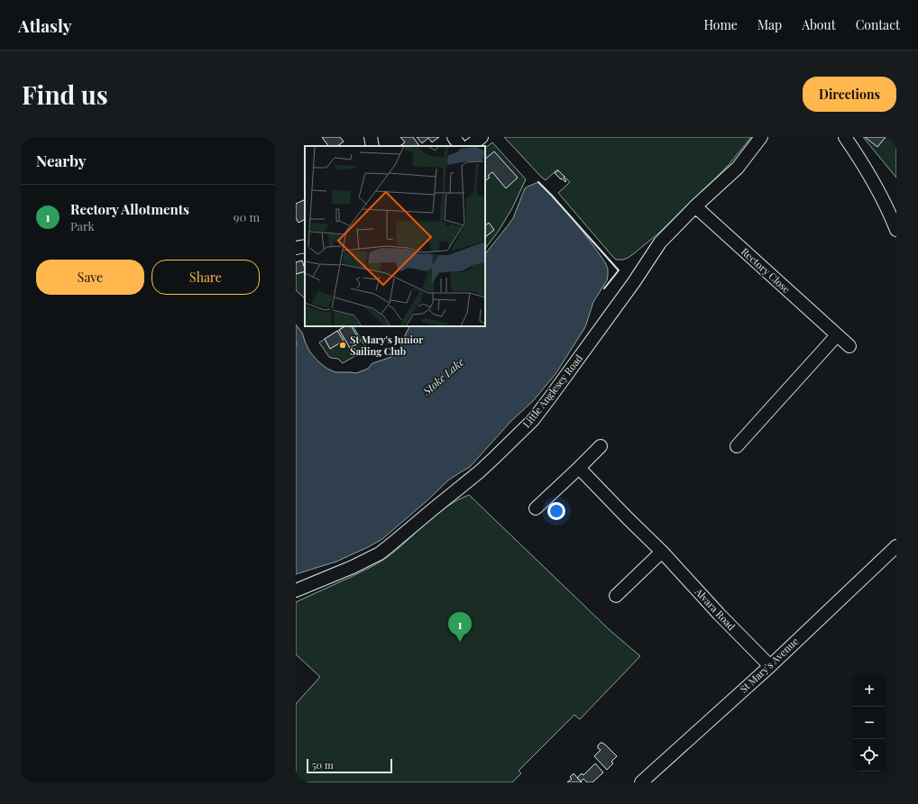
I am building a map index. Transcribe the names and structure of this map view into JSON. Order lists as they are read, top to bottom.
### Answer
{
  "streets": {
    "street": [
      "Rectory Close",
      "Little Anglesey Road",
      "Alvara Road",
      "St Mary's Avenue"
    ]
  },
  "crossings": [
    ["Rectory Close", "Little Anglesey Road"],
    ["Alvara Road", "St Mary's Avenue"]
  ],
  "water": ["Stoke Lake"],
  "places": ["St Mary's Junior Sailing Club"],
  "scale_bar": "50 m",
  "page": {
    "header": "Atlasly",
    "nav": [
      "Home",
      "Map",
      "About",
      "Contact"
    ],
    "buttons": [
      "Directions",
      ["Save", "Share"]
    ],
    "title": "Find us",
    "heading": "Nearby",
    "list": [
      {
        "mark": "1",
        "name": "Rectory Allotments",
        "note": "Park",
        "value": "90 m"
      }
    ],
    "pins": "1",
    "map_buttons": ["+", "−"],
    "scale": "50 m"
  }
}
